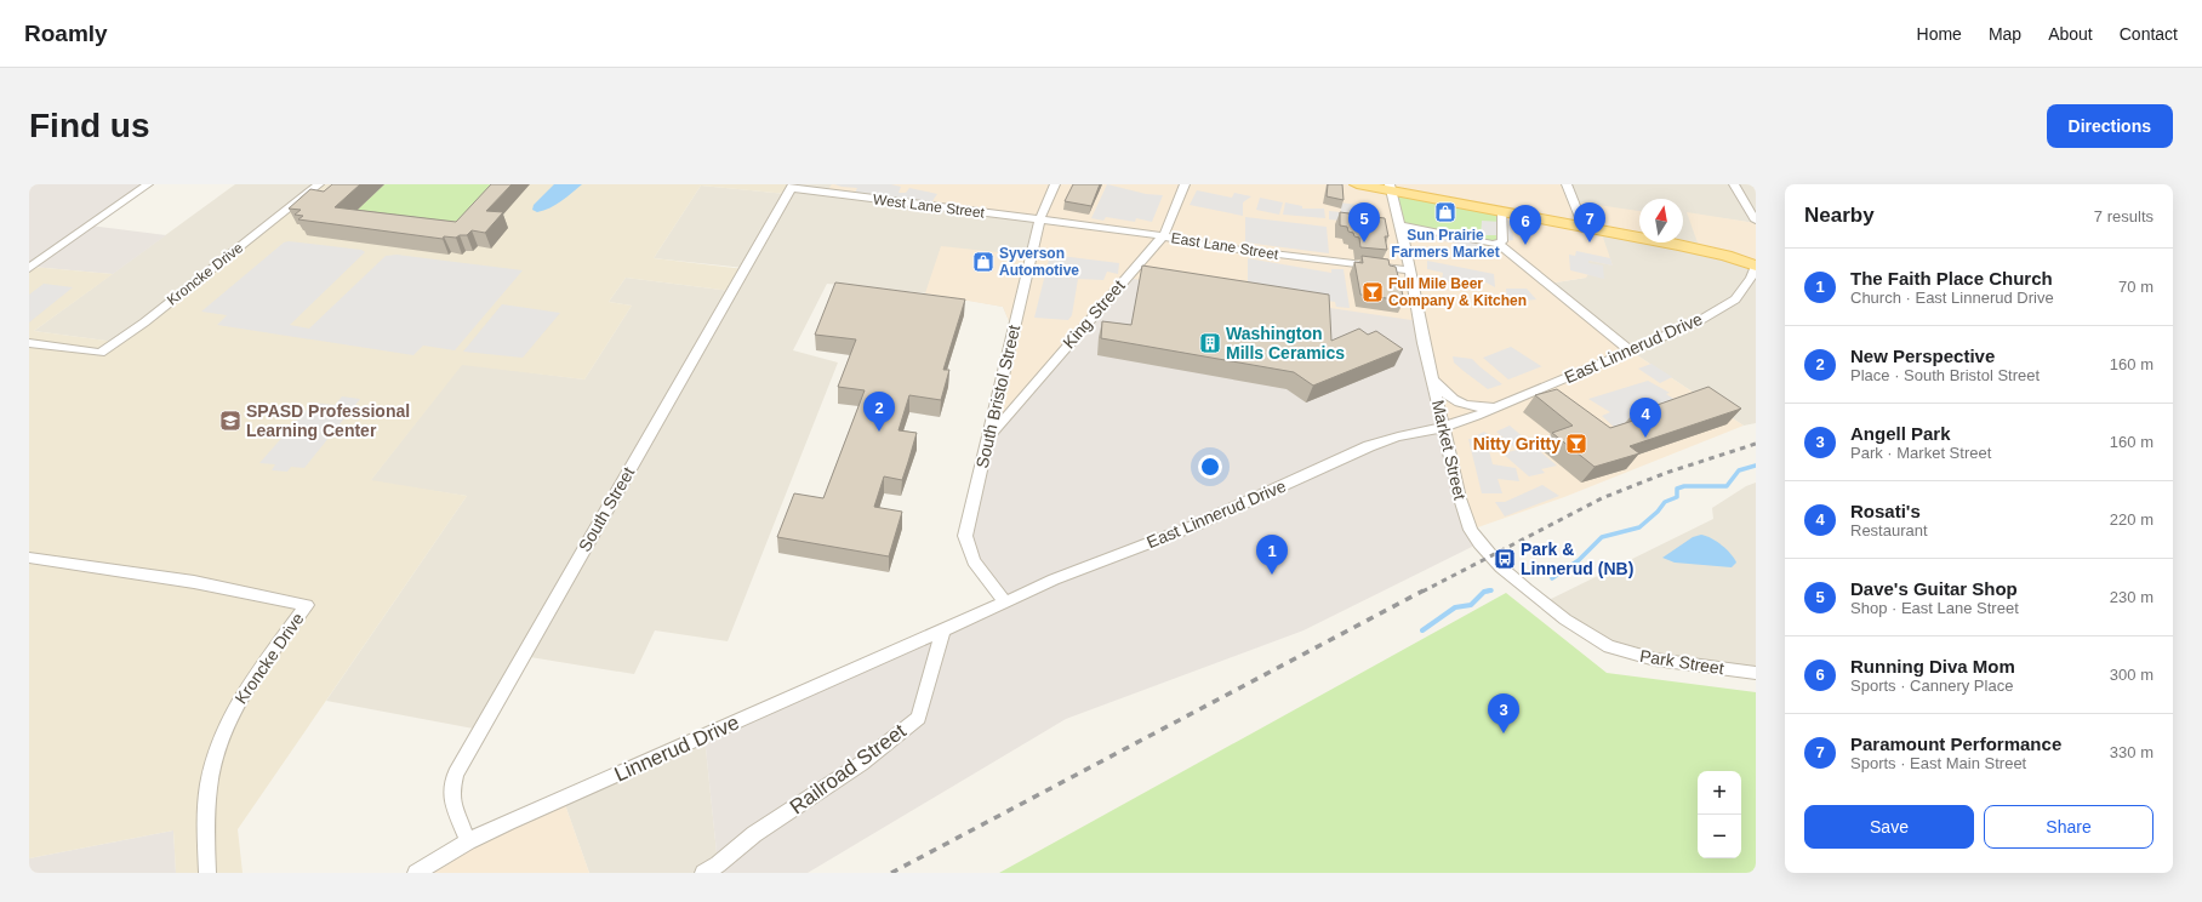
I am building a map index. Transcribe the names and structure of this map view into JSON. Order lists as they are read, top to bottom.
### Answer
{
  "streets": {
    "street": [
      "West Lane Street",
      "East Lane Street",
      "Kroncke Drive",
      "King Street",
      "East Linnerud Drive",
      "South Bristol Street",
      "Market Street",
      "South Street",
      "Park Street",
      "Linnerud Drive",
      "Railroad Street"
    ]
  },
  "crossings": [
    ["West Lane Street", "East Lane Street"],
    ["West Lane Street", "South Bristol Street"],
    ["West Lane Street", "South Street"],
    ["East Lane Street", "King Street"],
    ["East Lane Street", "South Bristol Street"],
    ["East Lane Street", "Market Street"],
    ["King Street", "South Bristol Street"],
    ["East Linnerud Drive", "South Bristol Street"],
    ["East Linnerud Drive", "Market Street"],
    ["East Linnerud Drive", "Linnerud Drive"],
    ["East Linnerud Drive", "Railroad Street"],
    ["Market Street", "Park Street"],
    ["South Street", "Linnerud Drive"],
    ["Linnerud Drive", "Railroad Street"]
  ],
  "places": {
    "shop": ["Sun Prairie Farmers Market", "Syverson Automotive"],
    "bar": ["Full Mile Beer Company & Kitchen", "Nitty Gritty"],
    "building": ["Washington Mills Ceramics"],
    "school or university": ["SPASD Professional Learning Center"],
    "bus stop": ["Park & Linnerud (NB)"]
  },
  "north": "top",
  "page": {
    "header": "Roamly",
    "nav": [
      "Home",
      "Map",
      "About",
      "Contact"
    ],
    "buttons": [
      "Directions",
      ["Save", "Share"]
    ],
    "title": "Find us",
    "heading": ["Nearby", "7 results"],
    "pins": [
      "5",
      "7",
      "6",
      "2",
      "4",
      "1",
      "3"
    ],
    "list": [
      {
        "mark": "1",
        "name": "The Faith Place Church",
        "note": "Church · East Linnerud Drive",
        "value": "70 m"
      },
      {
        "mark": "2",
        "name": "New Perspective",
        "note": "Place · South Bristol Street",
        "value": "160 m"
      },
      {
        "mark": "3",
        "name": "Angell Park",
        "note": "Park · Market Street",
        "value": "160 m"
      },
      {
        "mark": "4",
        "name": "Rosati's",
        "note": "Restaurant",
        "value": "220 m"
      },
      {
        "mark": "5",
        "name": "Dave's Guitar Shop",
        "note": "Shop · East Lane Street",
        "value": "230 m"
      },
      {
        "mark": "6",
        "name": "Running Diva Mom",
        "note": "Sports · Cannery Place",
        "value": "300 m"
      },
      {
        "mark": "7",
        "name": "Paramount Performance",
        "note": "Sports · East Main Street",
        "value": "330 m"
      }
    ],
    "map_buttons": ["+", "−"]
  }
}
